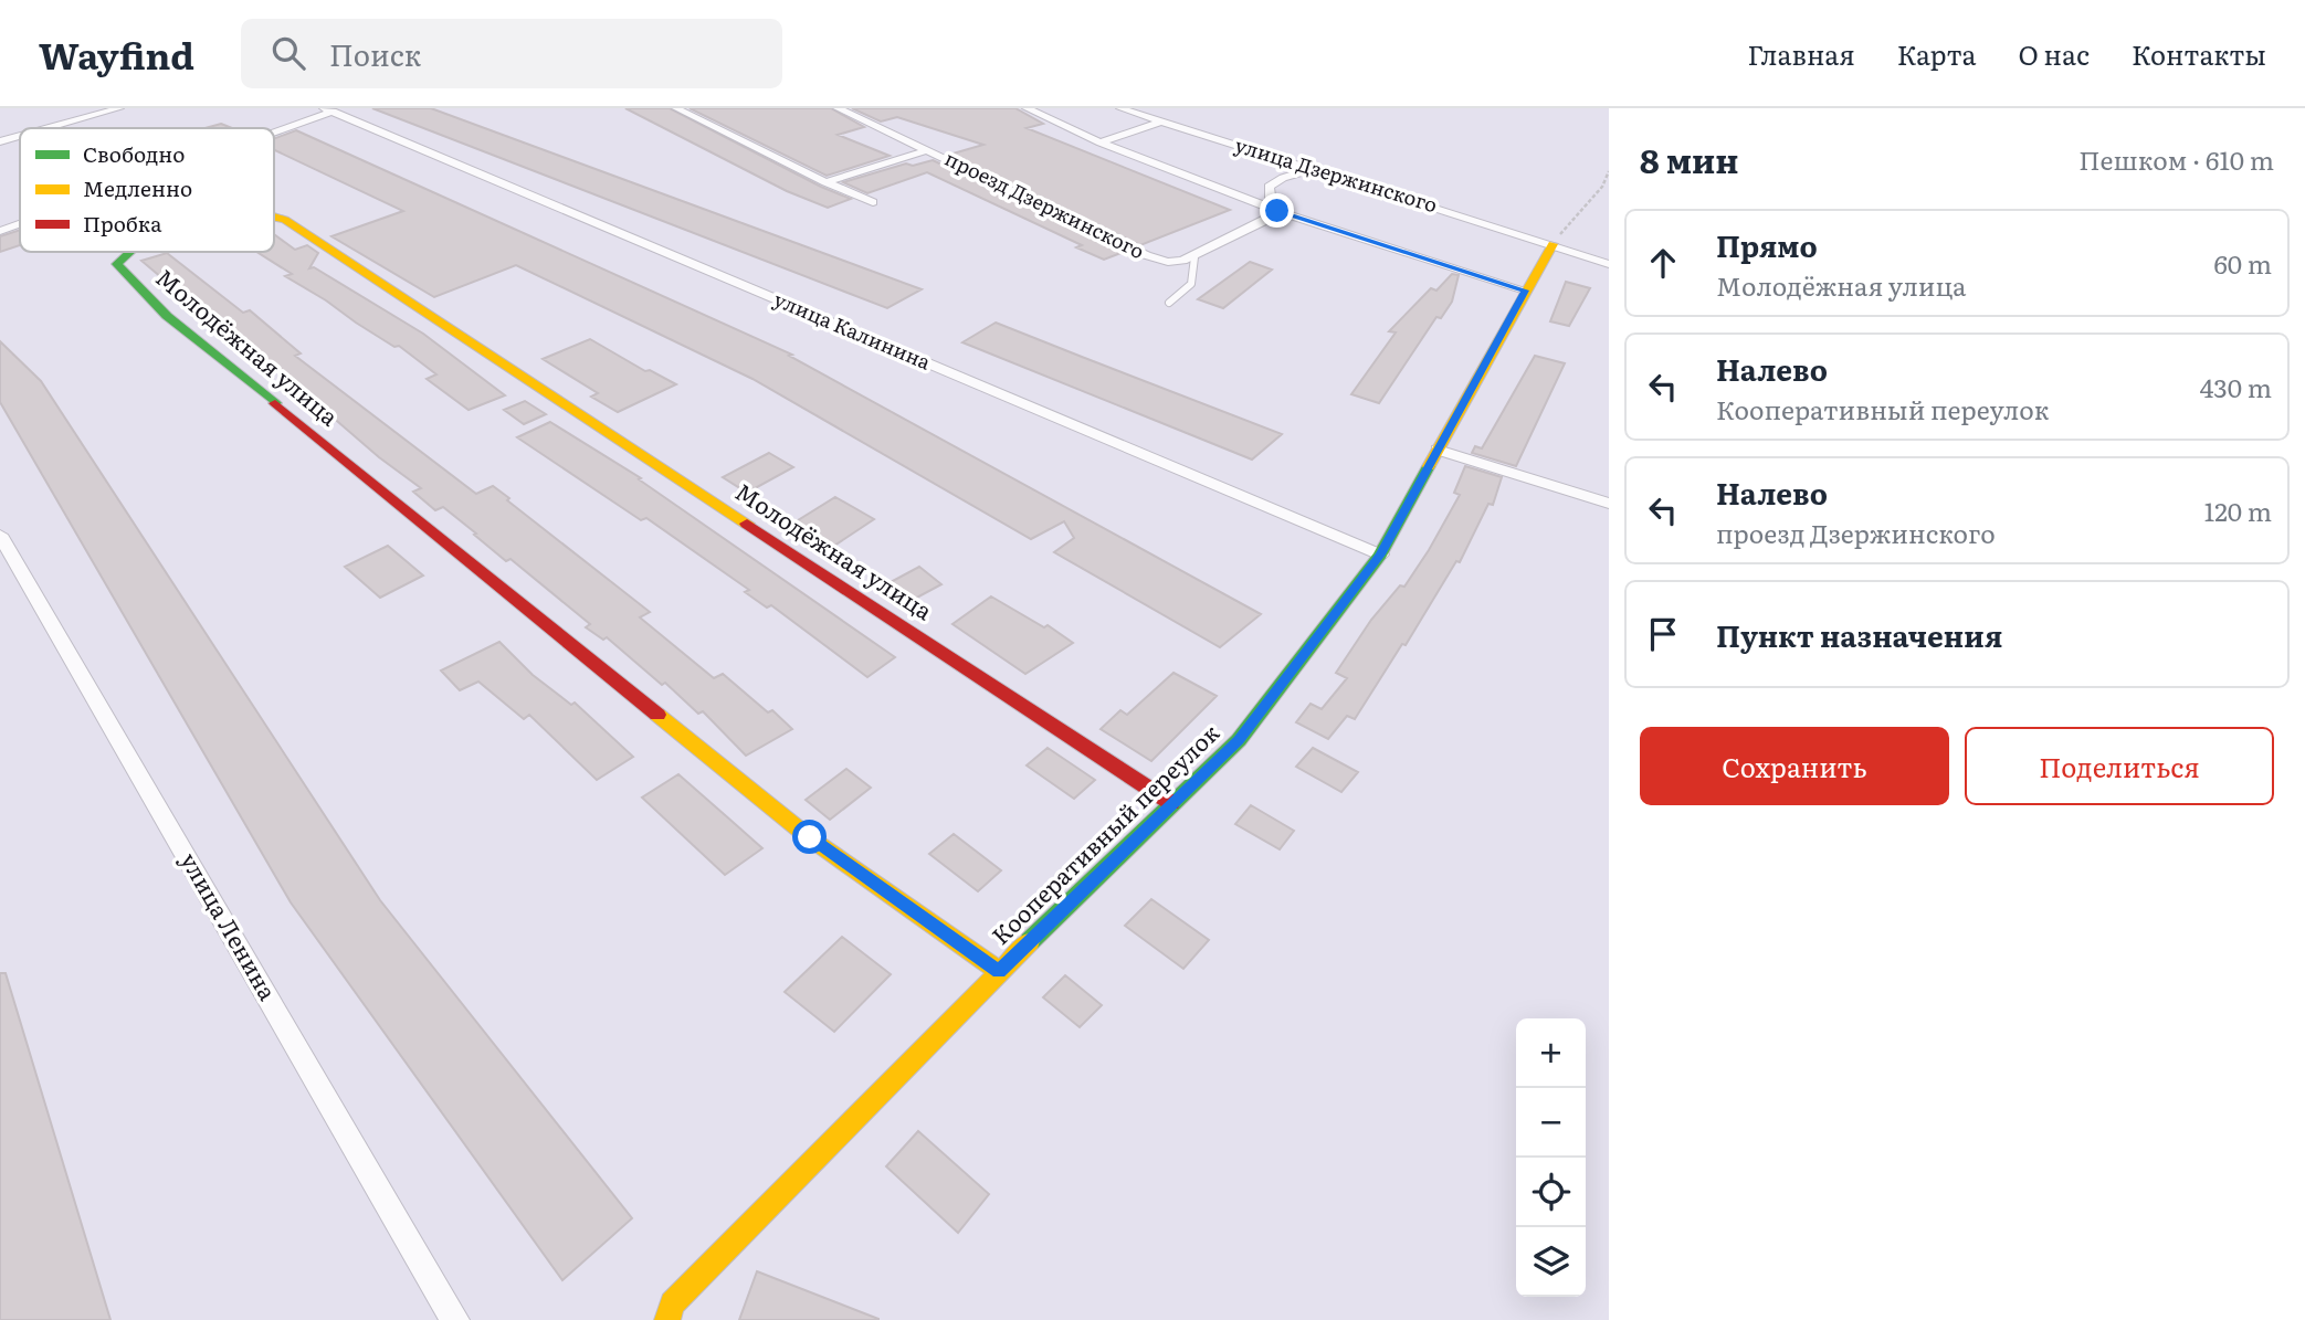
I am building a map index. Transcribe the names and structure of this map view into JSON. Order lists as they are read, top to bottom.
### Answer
{
  "streets": {
    "street": [
      "улица Дзержинского",
      "проезд Дзержинского",
      "улица Калинина",
      "Молодёжная улица",
      "Кооперативный переулок",
      "улица Ленина"
    ]
  },
  "crossings": [
    ["улица Дзержинского", "Кооперативный переулок"],
    ["улица Калинина", "Кооперативный переулок"],
    ["Молодёжная улица", "Кооперативный переулок"]
  ],
  "legend": ["Свободно", "Медленно", "Пробка"],
  "page": {
    "header": "Wayfind",
    "search": "Поиск",
    "nav": [
      "Главная",
      "Карта",
      "О нас",
      "Контакты"
    ],
    "heading": ["8 мин", "Пешком · 610 m"],
    "list": [
      ["Прямо", "Молодёжная улица", "60 m"],
      ["Налево", "Кооперативный переулок", "430 m"],
      ["Налево", "проезд Дзержинского", "120 m"],
      "Пункт назначения"
    ],
    "buttons": ["Сохранить", "Поделиться"],
    "map_buttons": ["+", "−"]
  }
}
